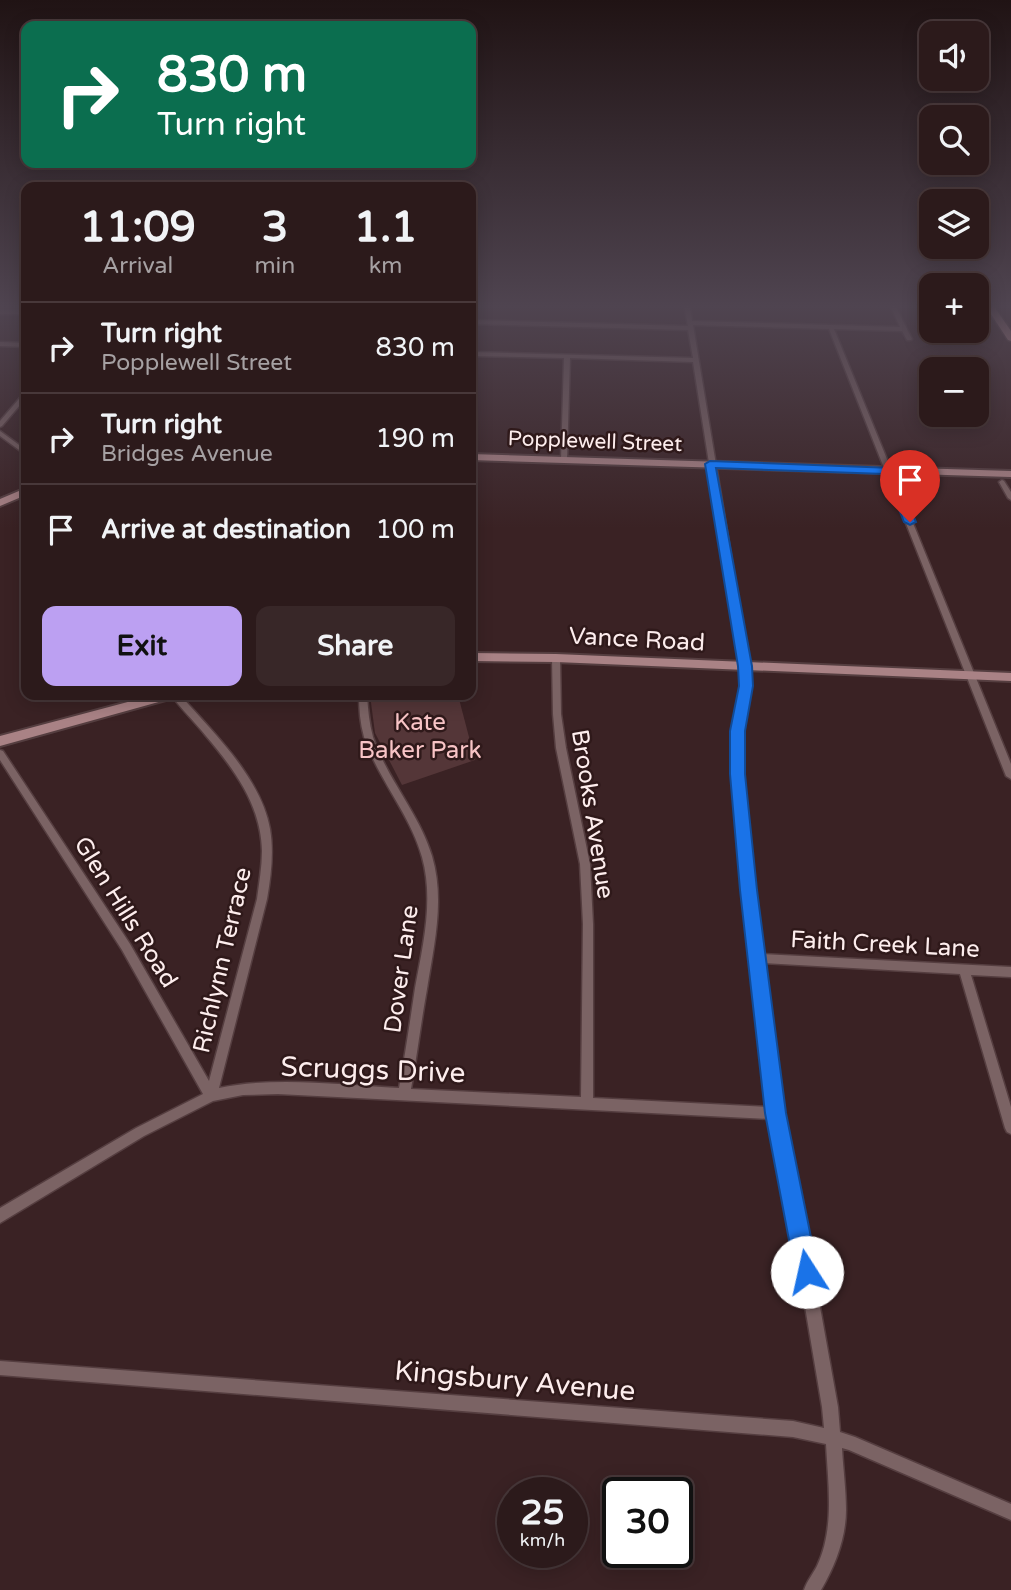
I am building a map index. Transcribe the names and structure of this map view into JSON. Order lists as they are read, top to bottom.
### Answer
{
  "streets": {
    "street": [
      "Popplewell Street",
      "Vance Road",
      "Brooks Avenue",
      "Glen Hills Road",
      "Faith Creek Lane",
      "Richlynn Terrace",
      "Dover Lane",
      "Scruggs Drive",
      "Kingsbury Avenue"
    ]
  },
  "crossings": [
    ["Vance Road", "Brooks Avenue"],
    ["Brooks Avenue", "Scruggs Drive"],
    ["Glen Hills Road", "Richlynn Terrace"],
    ["Glen Hills Road", "Scruggs Drive"],
    ["Richlynn Terrace", "Scruggs Drive"],
    ["Dover Lane", "Scruggs Drive"]
  ],
  "parks": ["Kate Baker Park"],
  "page": {
    "map_buttons": ["+", "−"],
    "turn": ["830 m", "Turn right"],
    "eta": [
      "11:09",
      "Arrival",
      "3",
      "min",
      "1.1",
      "km"
    ],
    "list": [
      {
        "name": "Turn right",
        "note": "Popplewell Street",
        "value": "830 m"
      },
      {
        "name": "Turn right",
        "note": "Bridges Avenue",
        "value": "190 m"
      },
      {
        "name": "Arrive at destination",
        "value": "100 m"
      }
    ],
    "buttons": ["Exit", "Share"],
    "speed": "25 km/h",
    "limit": "30"
  }
}
